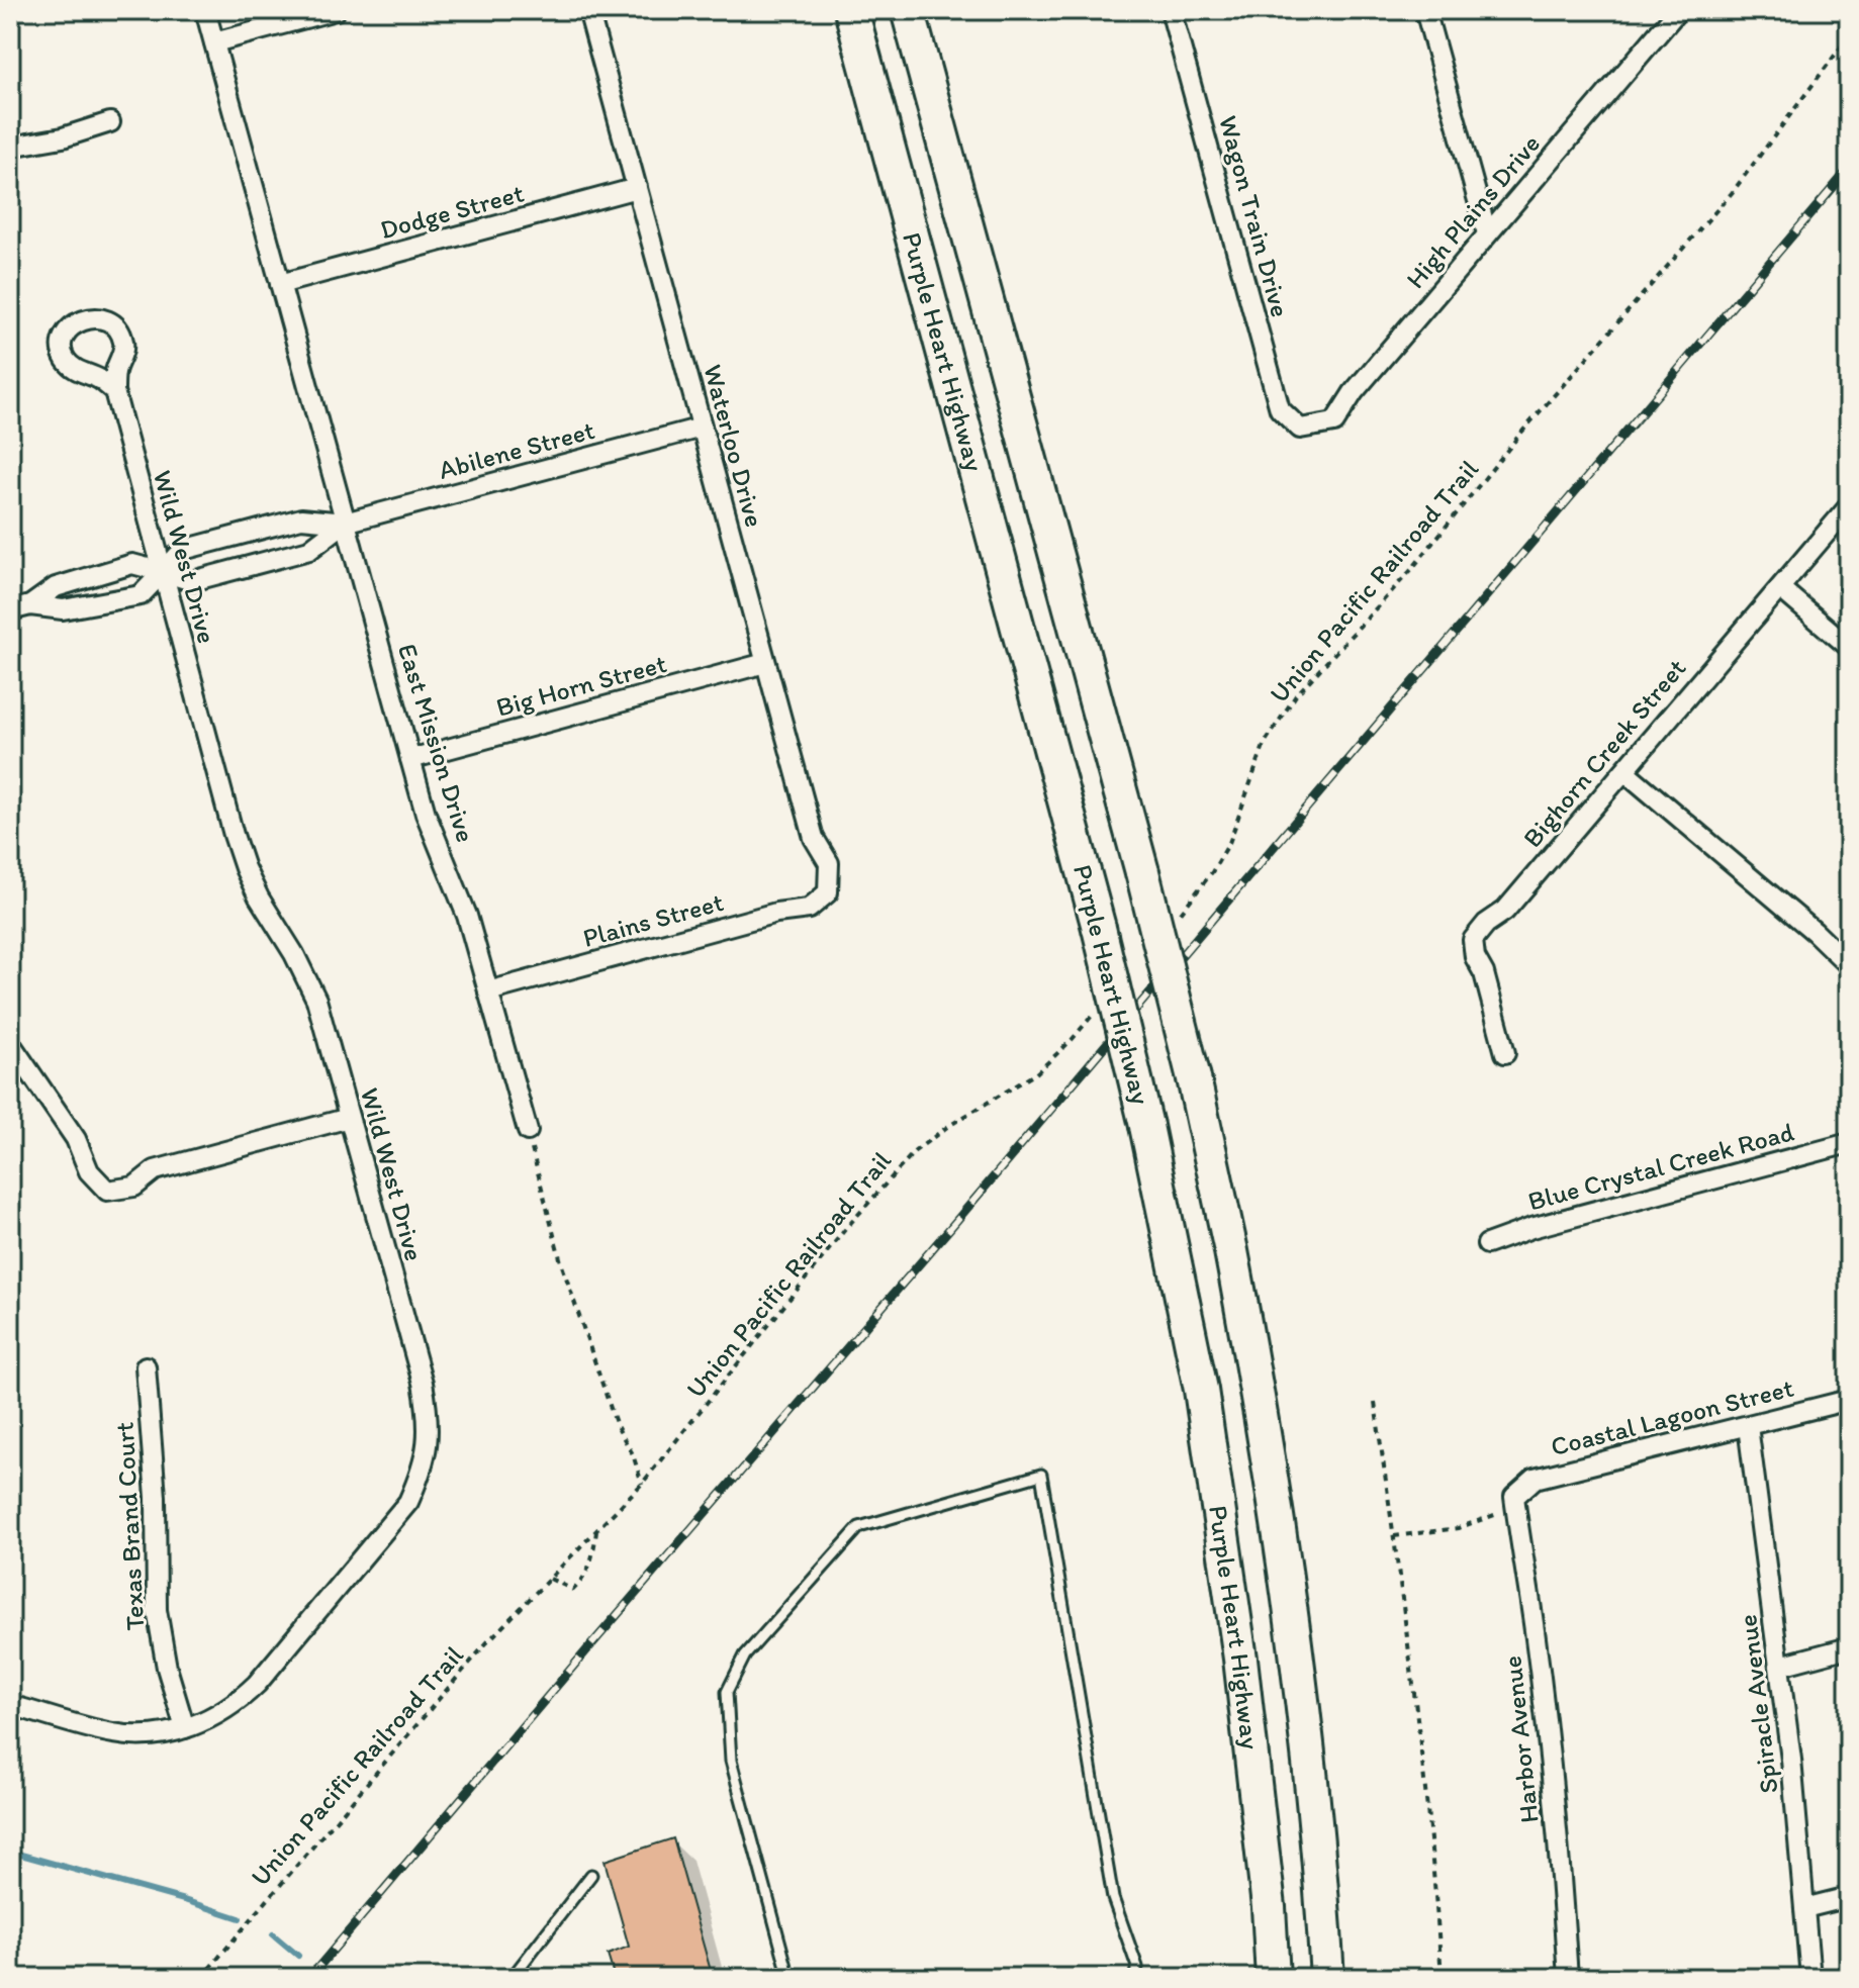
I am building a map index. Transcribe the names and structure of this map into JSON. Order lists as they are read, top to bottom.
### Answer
{
  "streets": {
    "highway": ["Purple Heart Highway"],
    "street": [
      "Dodge Street",
      "High Plains Drive",
      "Wagon Train Drive",
      "Waterloo Drive",
      "Abilene Street",
      "Wild West Drive",
      "Big Horn Street",
      "East Mission Drive",
      "Bighorn Creek Street",
      "Plains Street",
      "Blue Crystal Creek Road",
      "Coastal Lagoon Street",
      "Texas Brand Court",
      "Spiracle Avenue",
      "Harbor Avenue"
    ],
    "path": ["Union Pacific Railroad Trail"]
  },
  "crossings": [
    ["Dodge Street", "Waterloo Drive"],
    ["Dodge Street", "East Mission Drive"],
    ["High Plains Drive", "Wagon Train Drive"],
    ["Waterloo Drive", "Abilene Street"],
    ["Waterloo Drive", "Big Horn Street"],
    ["Waterloo Drive", "Plains Street"],
    ["Abilene Street", "Wild West Drive"],
    ["Abilene Street", "East Mission Drive"],
    ["Wild West Drive", "Texas Brand Court"],
    ["Big Horn Street", "East Mission Drive"],
    ["East Mission Drive", "Plains Street"],
    ["Coastal Lagoon Street", "Spiracle Avenue"],
    ["Coastal Lagoon Street", "Harbor Avenue"]
  ]
}
